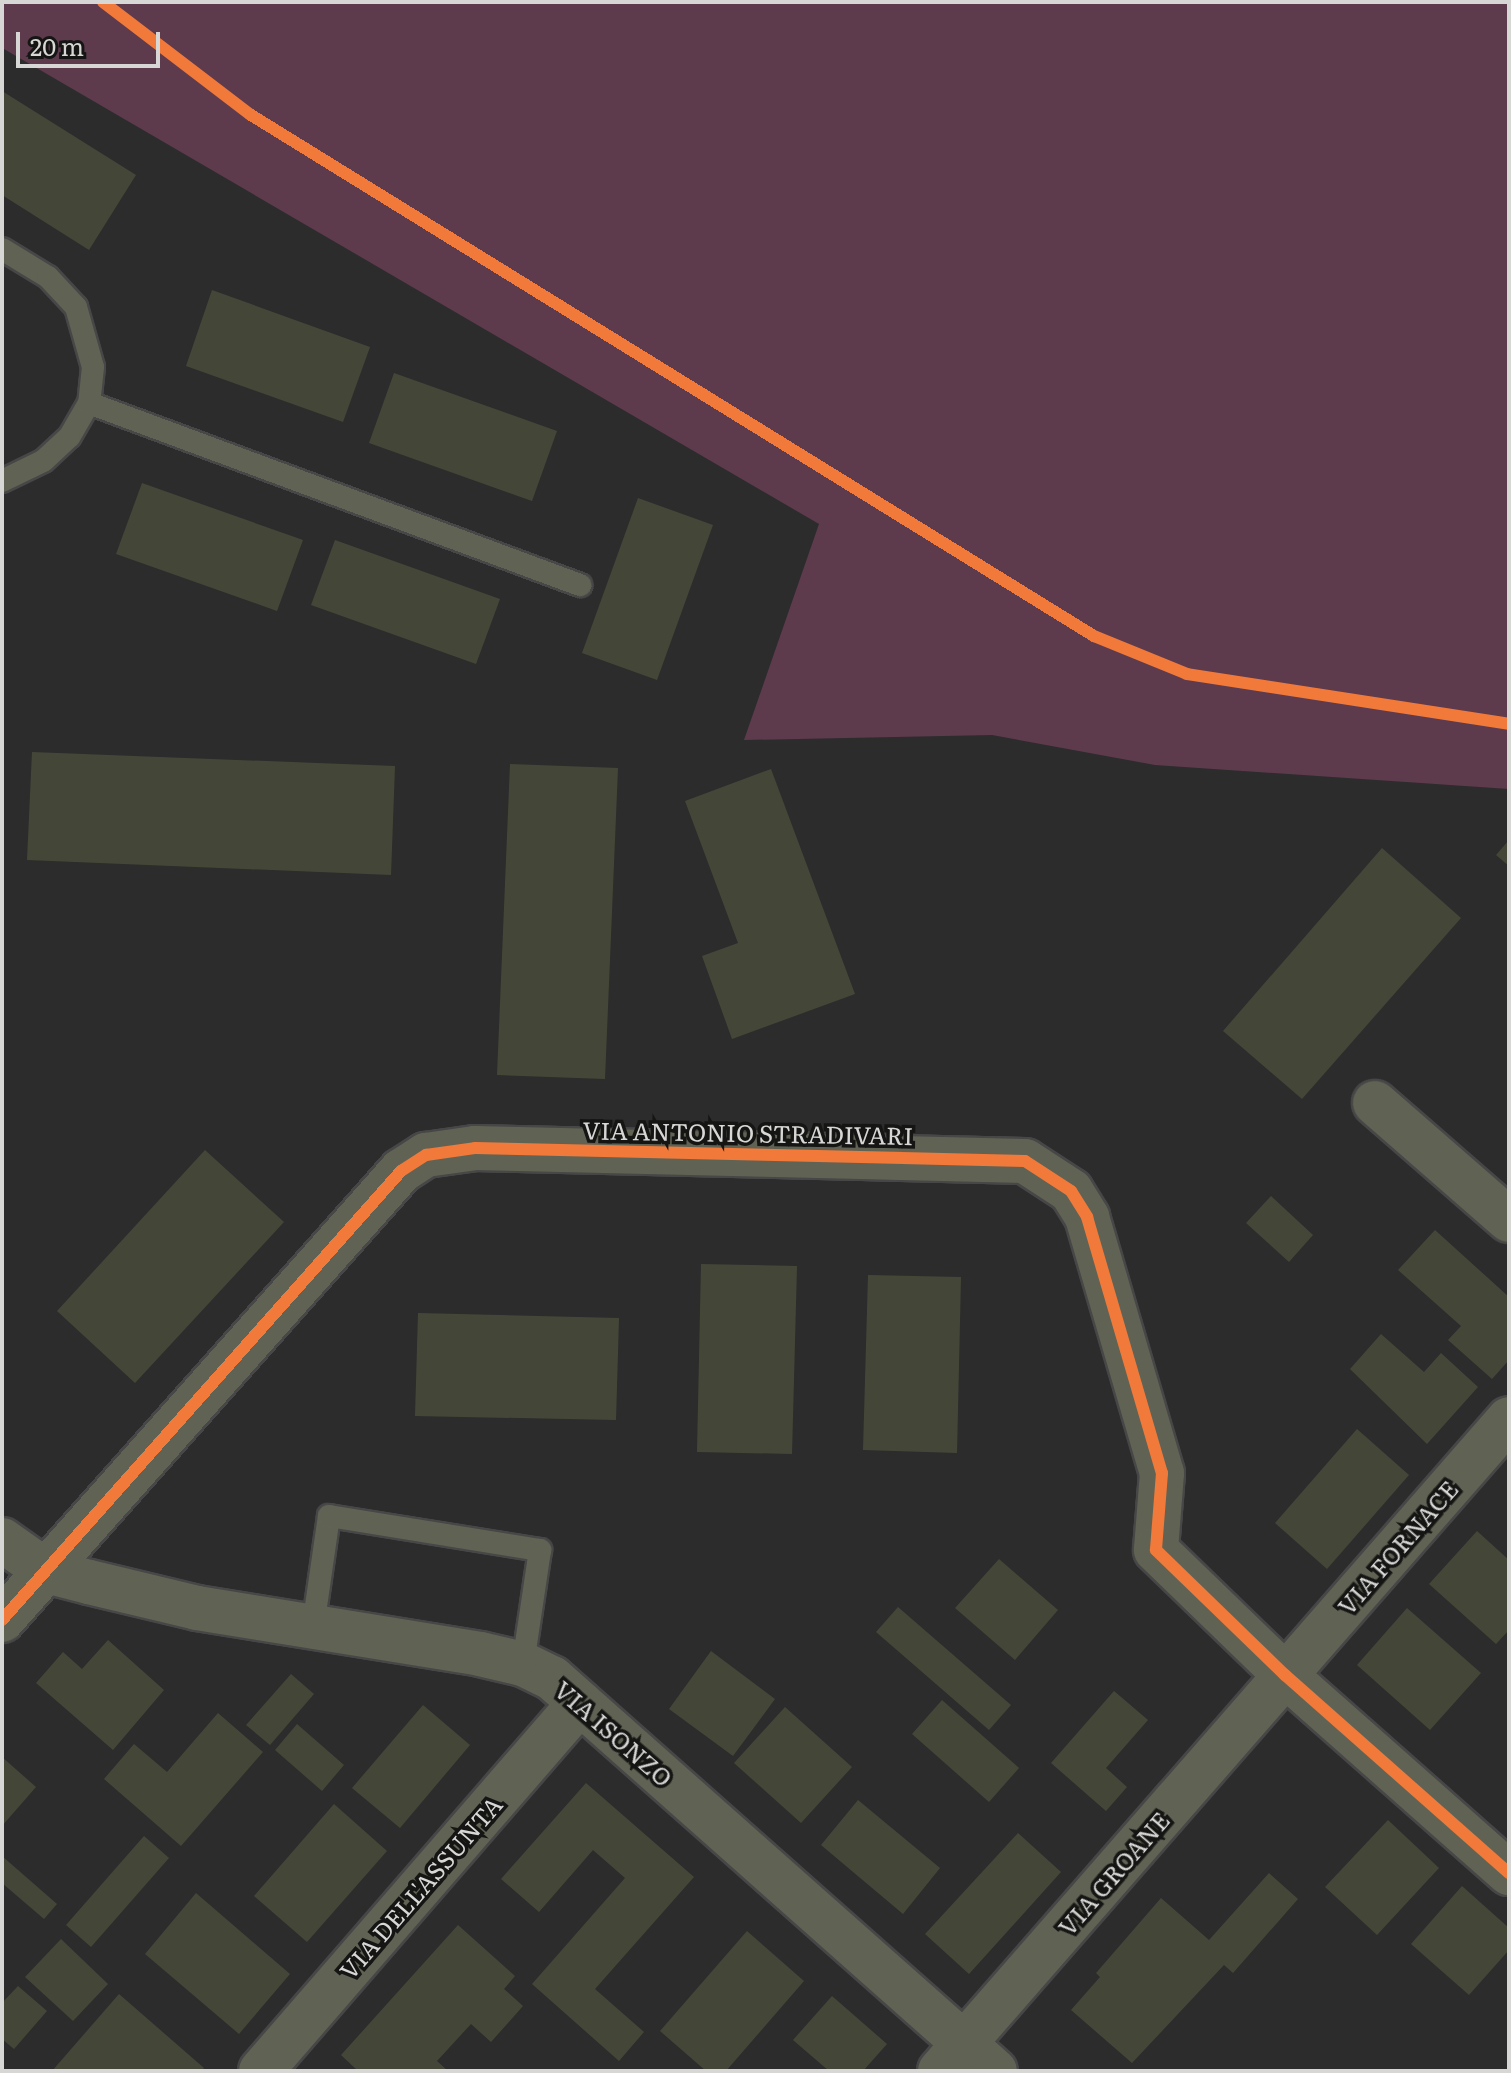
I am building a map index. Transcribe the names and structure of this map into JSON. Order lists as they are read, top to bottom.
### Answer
{
  "streets": {
    "street": [
      "VIA ANTONIO STRADIVARI",
      "VIA FORNACE",
      "VIA ISONZO",
      "VIA GROANE",
      "VIA DELL'ASSUNTA"
    ]
  },
  "crossings": [
    ["VIA ANTONIO STRADIVARI", "VIA FORNACE"],
    ["VIA ANTONIO STRADIVARI", "VIA ISONZO"],
    ["VIA ANTONIO STRADIVARI", "VIA GROANE"],
    ["VIA FORNACE", "VIA GROANE"],
    ["VIA ISONZO", "VIA GROANE"],
    ["VIA ISONZO", "VIA DELL'ASSUNTA"]
  ],
  "scale_bar": "20 m"
}
